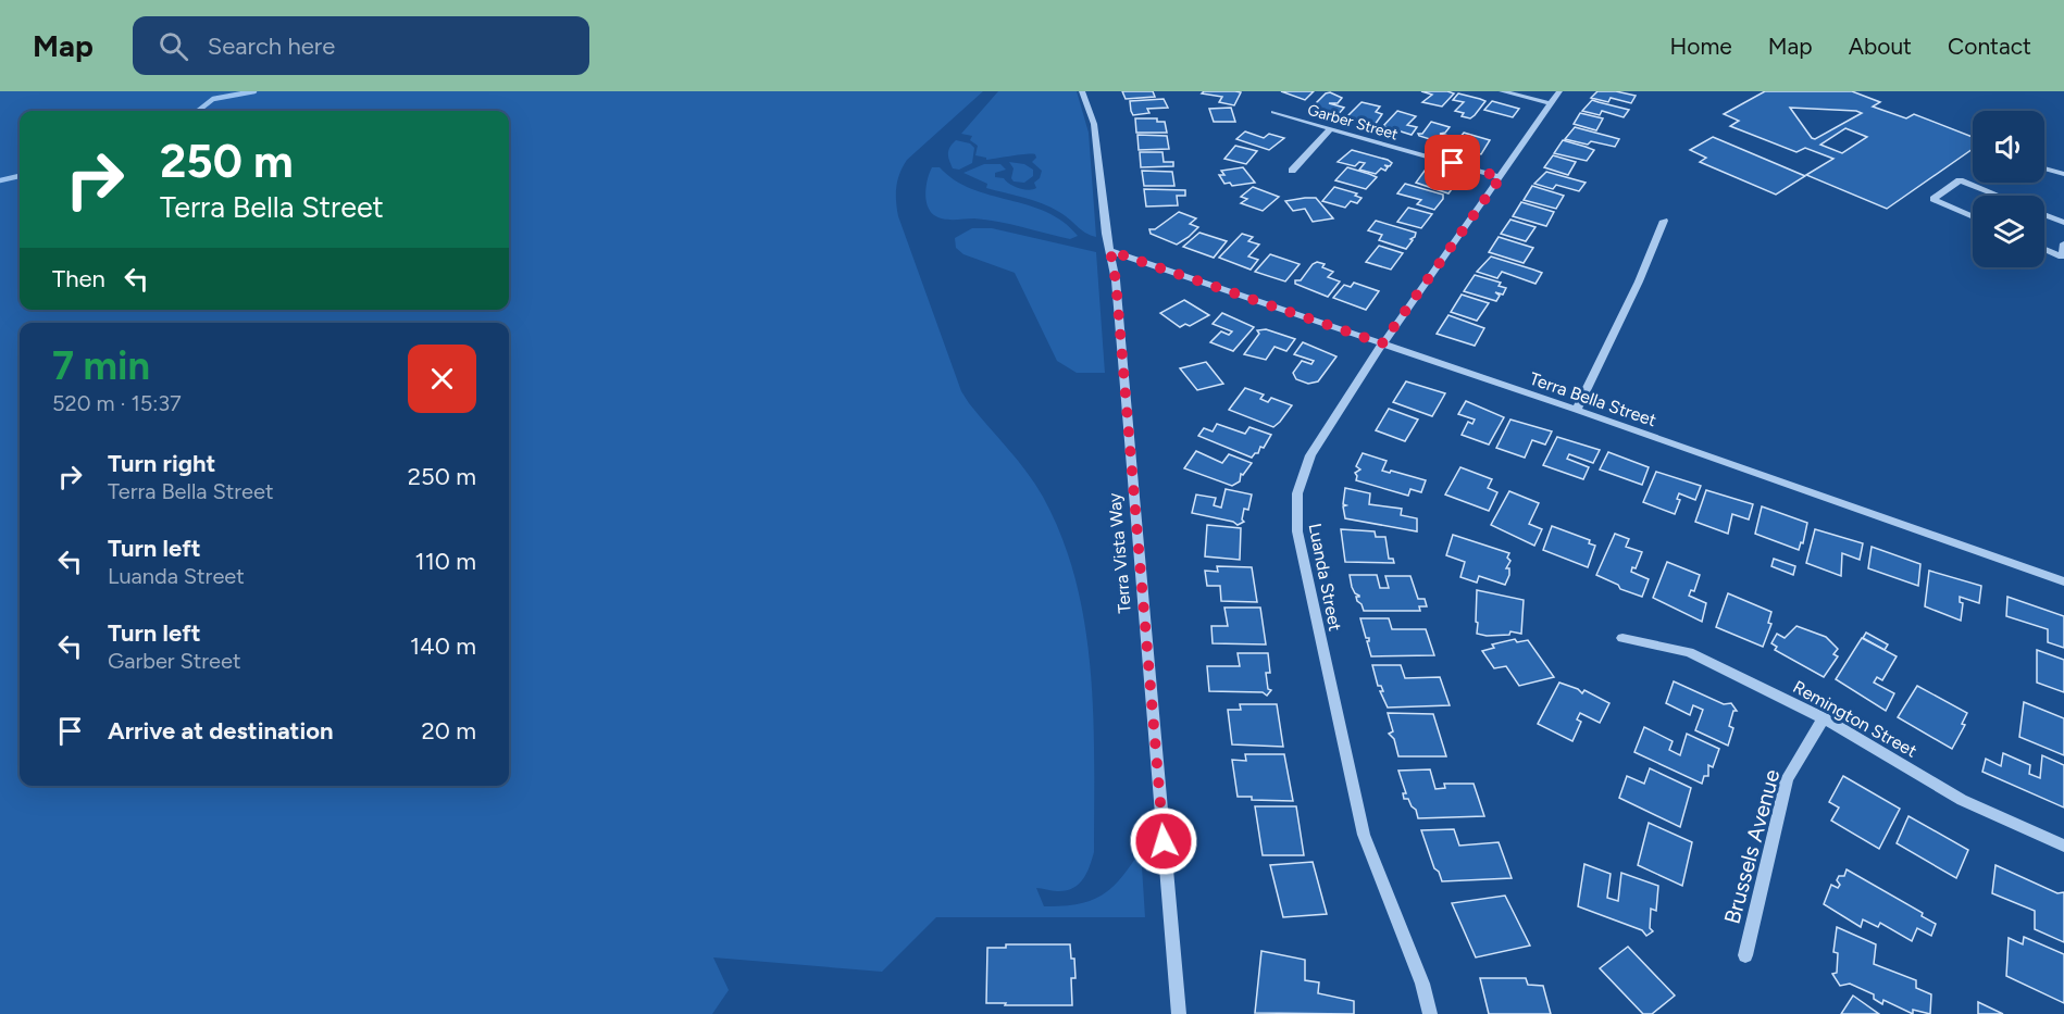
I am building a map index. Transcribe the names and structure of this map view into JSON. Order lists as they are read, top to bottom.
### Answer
{
  "streets": {
    "street": [
      "Garber Street",
      "Terra Bella Street",
      "Terra Vista Way",
      "Luanda Street",
      "Remington Street",
      "Brussels Avenue"
    ]
  },
  "crossings": [
    ["Garber Street", "Luanda Street"],
    ["Terra Bella Street", "Terra Vista Way"],
    ["Terra Bella Street", "Luanda Street"],
    ["Remington Street", "Brussels Avenue"]
  ],
  "page": {
    "header": "Map",
    "search": "Search here",
    "nav": [
      "Home",
      "Map",
      "About",
      "Contact"
    ],
    "turn": ["250 m", "Terra Bella Street"],
    "then": "Then",
    "heading": ["7 min", "520 m · 15:37"],
    "list": [
      {
        "name": "Turn right",
        "note": "Terra Bella Street",
        "value": "250 m"
      },
      {
        "name": "Turn left",
        "note": "Luanda Street",
        "value": "110 m"
      },
      {
        "name": "Turn left",
        "note": "Garber Street",
        "value": "140 m"
      },
      {
        "name": "Arrive at destination",
        "value": "20 m"
      }
    ]
  }
}
